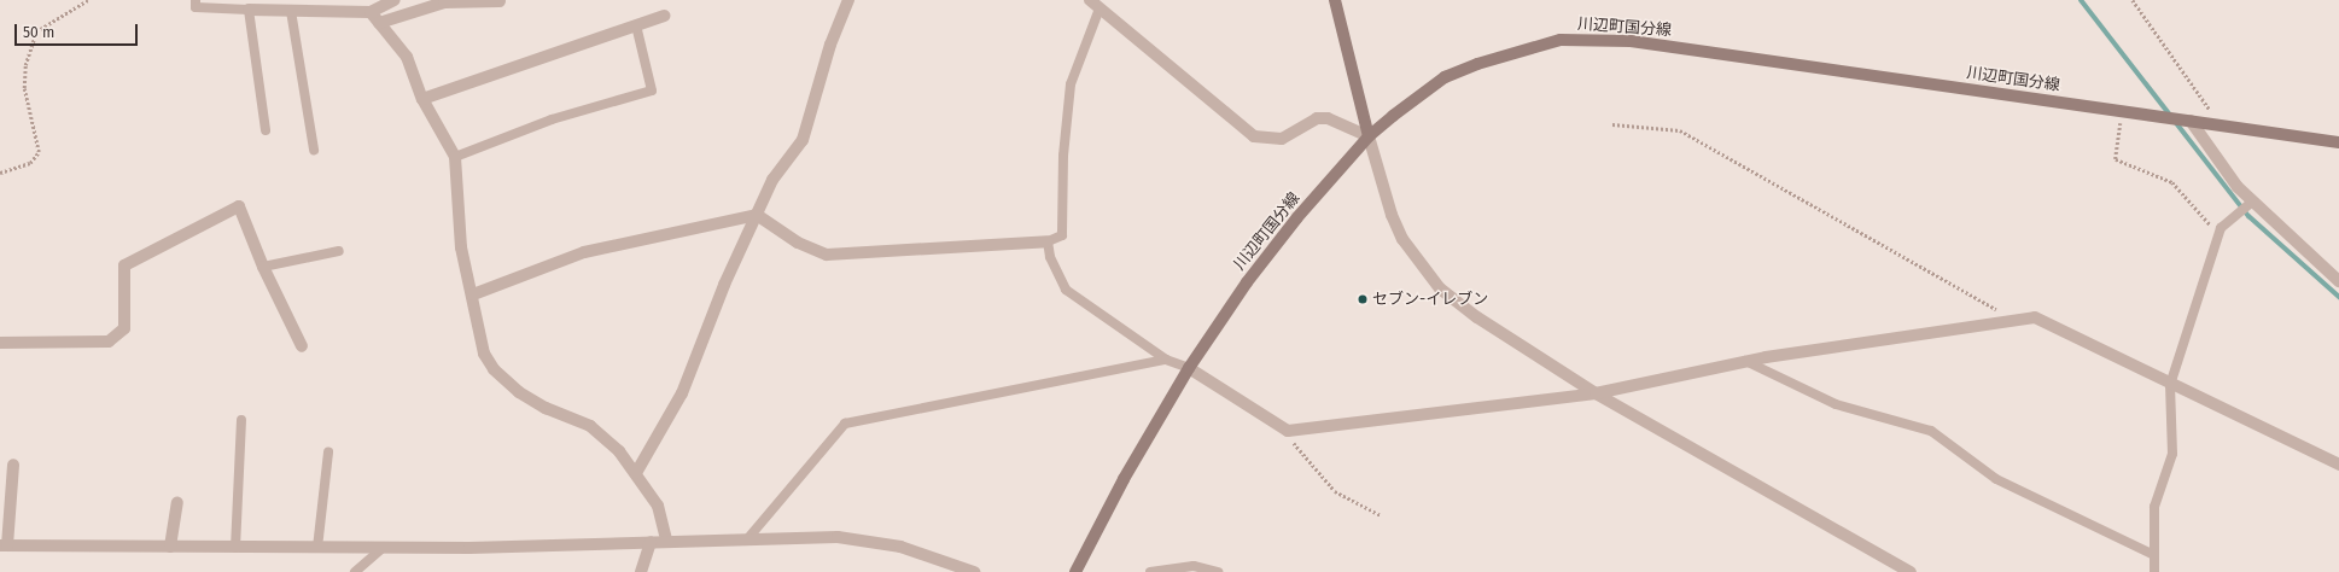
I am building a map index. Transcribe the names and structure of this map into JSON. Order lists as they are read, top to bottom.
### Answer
{
  "streets": {
    "street": ["川辺町国分線"]
  },
  "places": ["セブン-イレブン"],
  "scale_bar": "50 m"
}
